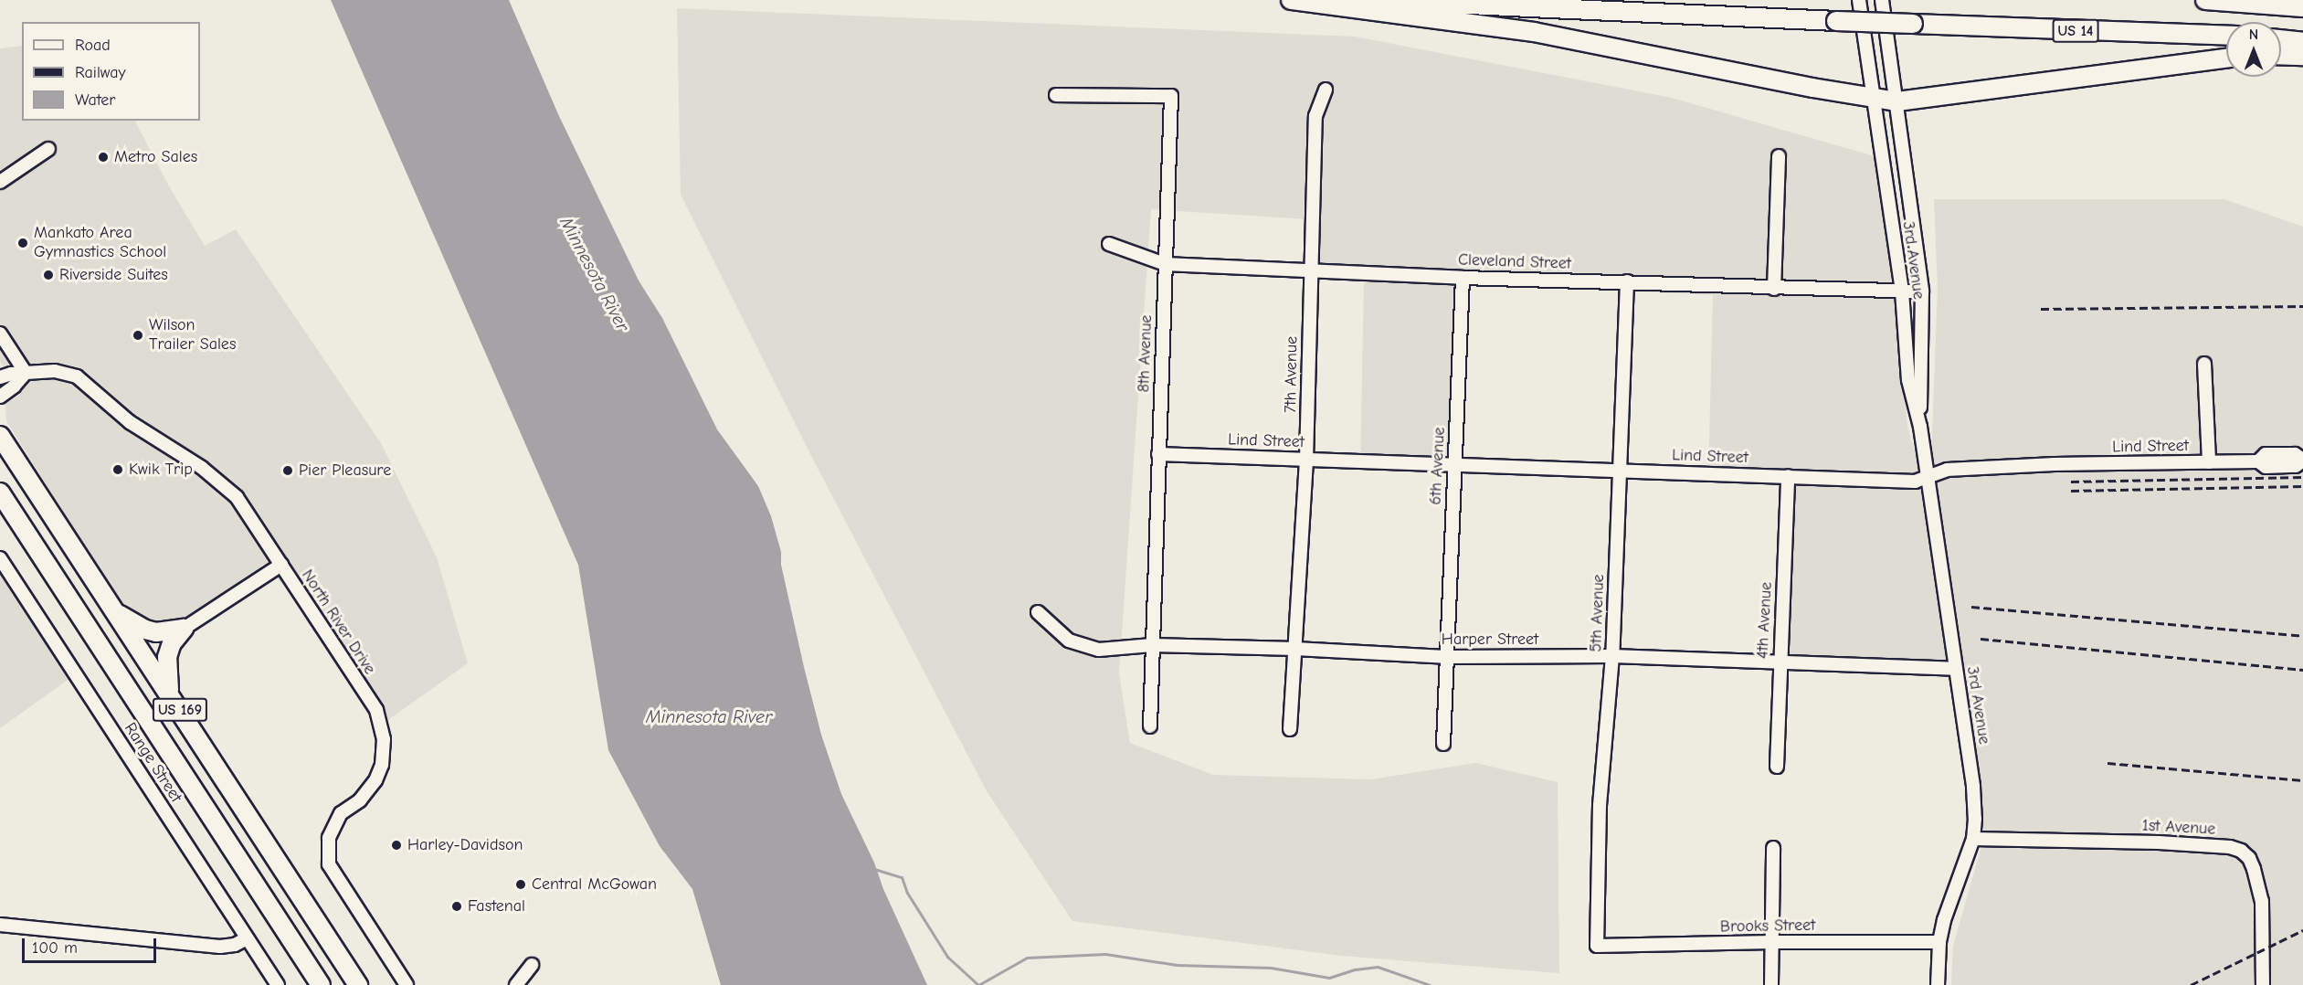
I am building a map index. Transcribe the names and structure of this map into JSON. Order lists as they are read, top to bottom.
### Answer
{
  "streets": {
    "highway": ["US 14", "US 169"],
    "street": [
      "3rd Avenue",
      "Cleveland Street",
      "8th Avenue",
      "7th Avenue",
      "Lind Street",
      "6th Avenue",
      "5th Avenue",
      "4th Avenue",
      "North River Drive",
      "Harper Street",
      "Range Street",
      "1st Avenue",
      "Brooks Street"
    ]
  },
  "crossings": [
    ["3rd Avenue", "Cleveland Street"],
    ["3rd Avenue", "Lind Street"],
    ["3rd Avenue", "Harper Street"],
    ["3rd Avenue", "1st Avenue"],
    ["3rd Avenue", "Brooks Street"],
    ["Cleveland Street", "8th Avenue"],
    ["Cleveland Street", "7th Avenue"],
    ["Cleveland Street", "6th Avenue"],
    ["Cleveland Street", "5th Avenue"],
    ["8th Avenue", "Lind Street"],
    ["8th Avenue", "Harper Street"],
    ["7th Avenue", "Lind Street"],
    ["7th Avenue", "Harper Street"],
    ["Lind Street", "6th Avenue"],
    ["Lind Street", "5th Avenue"],
    ["Lind Street", "4th Avenue"],
    ["6th Avenue", "Harper Street"],
    ["5th Avenue", "Harper Street"],
    ["5th Avenue", "Brooks Street"],
    ["4th Avenue", "Harper Street"]
  ],
  "water": ["Minnesota River"],
  "places": [
    "Metro Sales",
    "Mankato Area Gymnastics School",
    "Riverside Suites",
    "Wilson Trailer Sales",
    "Kwik Trip",
    "Pier Pleasure",
    "Harley-Davidson",
    "Central McGowan",
    "Fastenal"
  ],
  "legend": ["Road", "Railway", "Water"],
  "scale_bar": "100 m",
  "north": "top"
}
